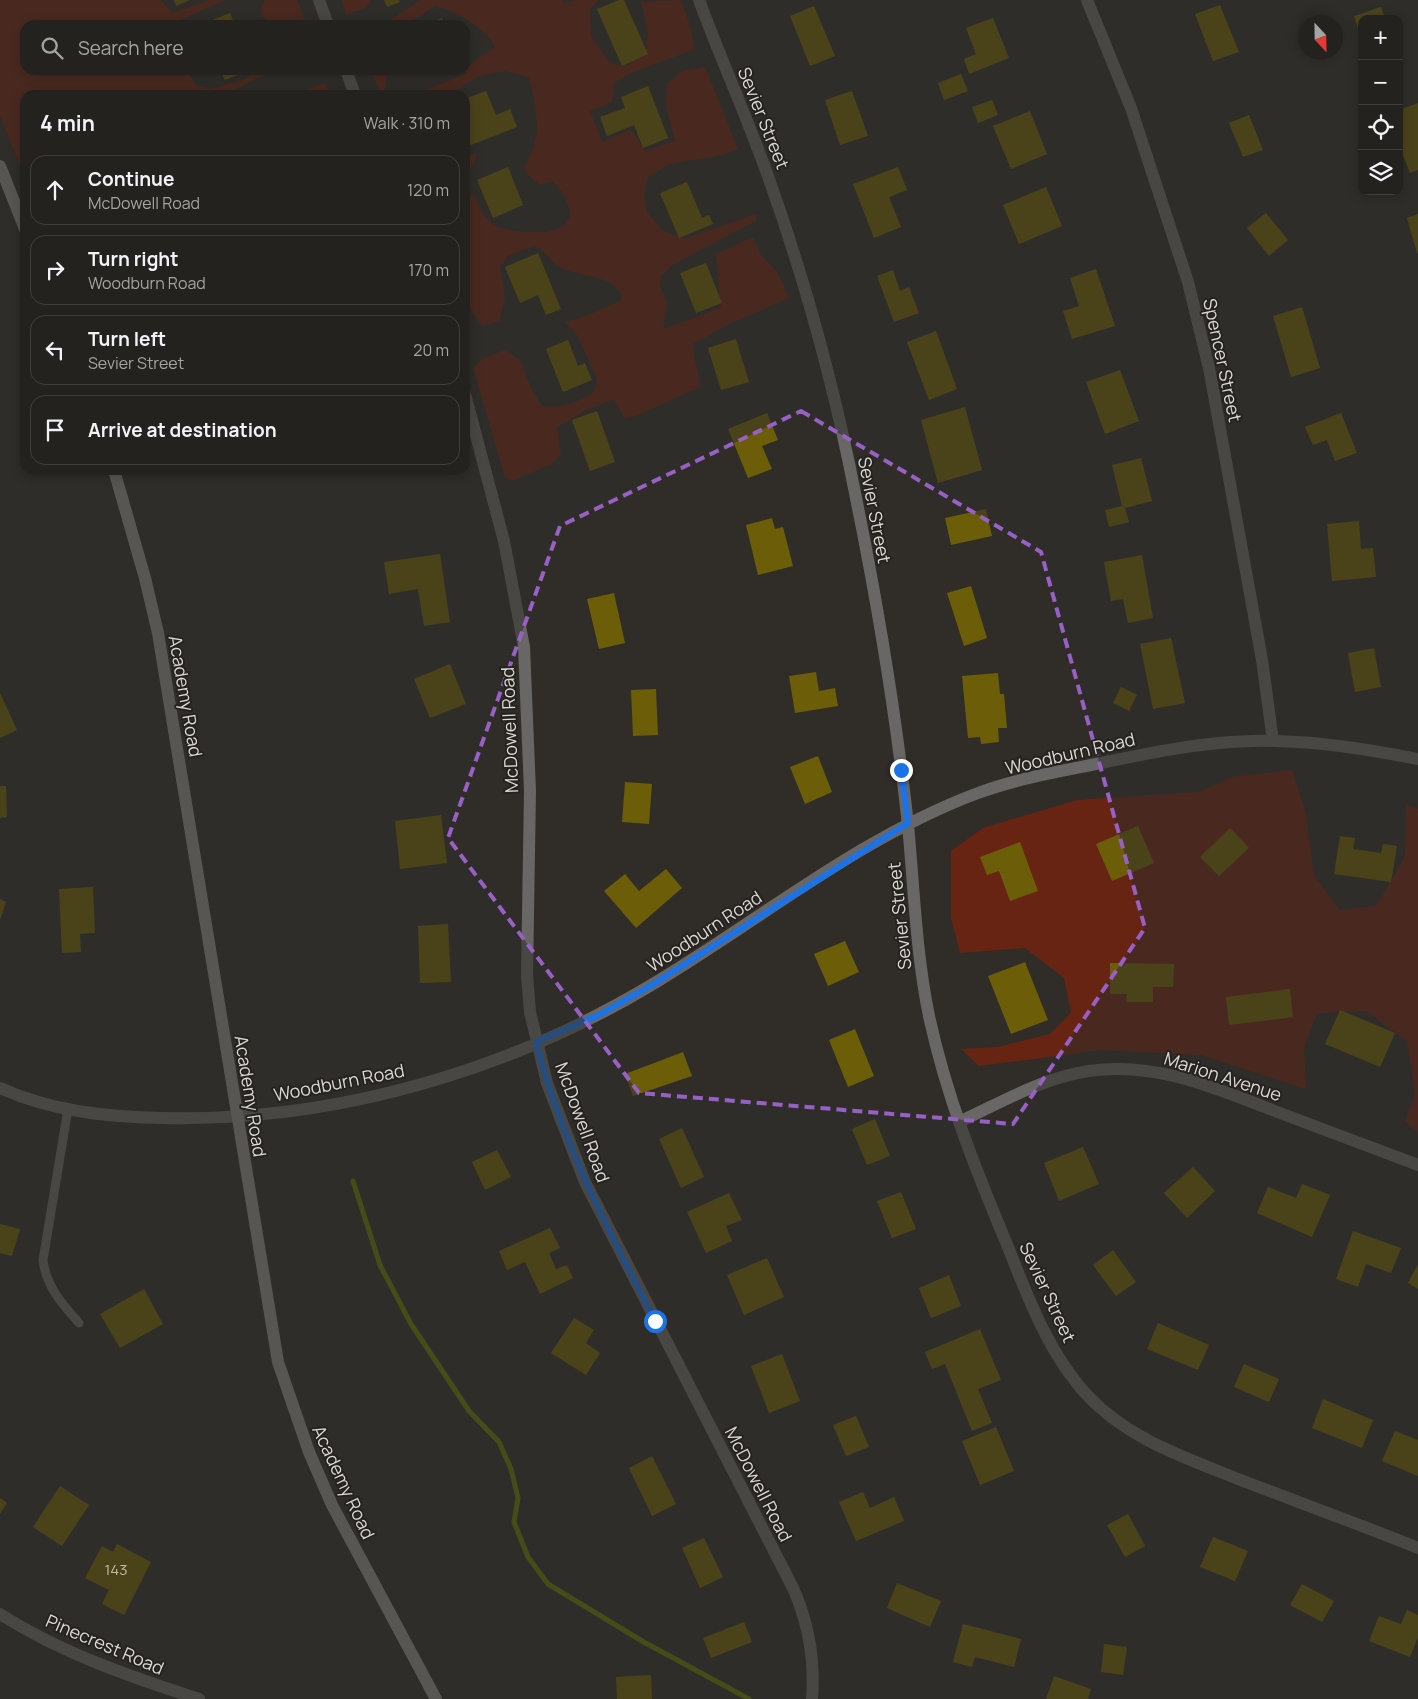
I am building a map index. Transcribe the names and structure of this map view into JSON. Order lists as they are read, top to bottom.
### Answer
{
  "streets": {
    "main road": ["Academy Road"],
    "street": [
      "Sevier Street",
      "Spencer Street",
      "McDowell Road",
      "Woodburn Road",
      "Marion Avenue",
      "Pinecrest Road"
    ]
  },
  "crossings": [
    ["Sevier Street", "Woodburn Road"],
    ["Sevier Street", "Marion Avenue"],
    ["Spencer Street", "Woodburn Road"],
    ["Academy Road", "Woodburn Road"],
    ["McDowell Road", "Woodburn Road"]
  ],
  "house_numbers": ["143"],
  "north": "bottom",
  "page": {
    "map_buttons": ["+", "−"],
    "search": "Search here",
    "heading": ["4 min", "Walk · 310 m"],
    "list": [
      ["Continue", "McDowell Road", "120 m"],
      ["Turn right", "Woodburn Road", "170 m"],
      ["Turn left", "Sevier Street", "20 m"],
      "Arrive at destination"
    ]
  }
}
